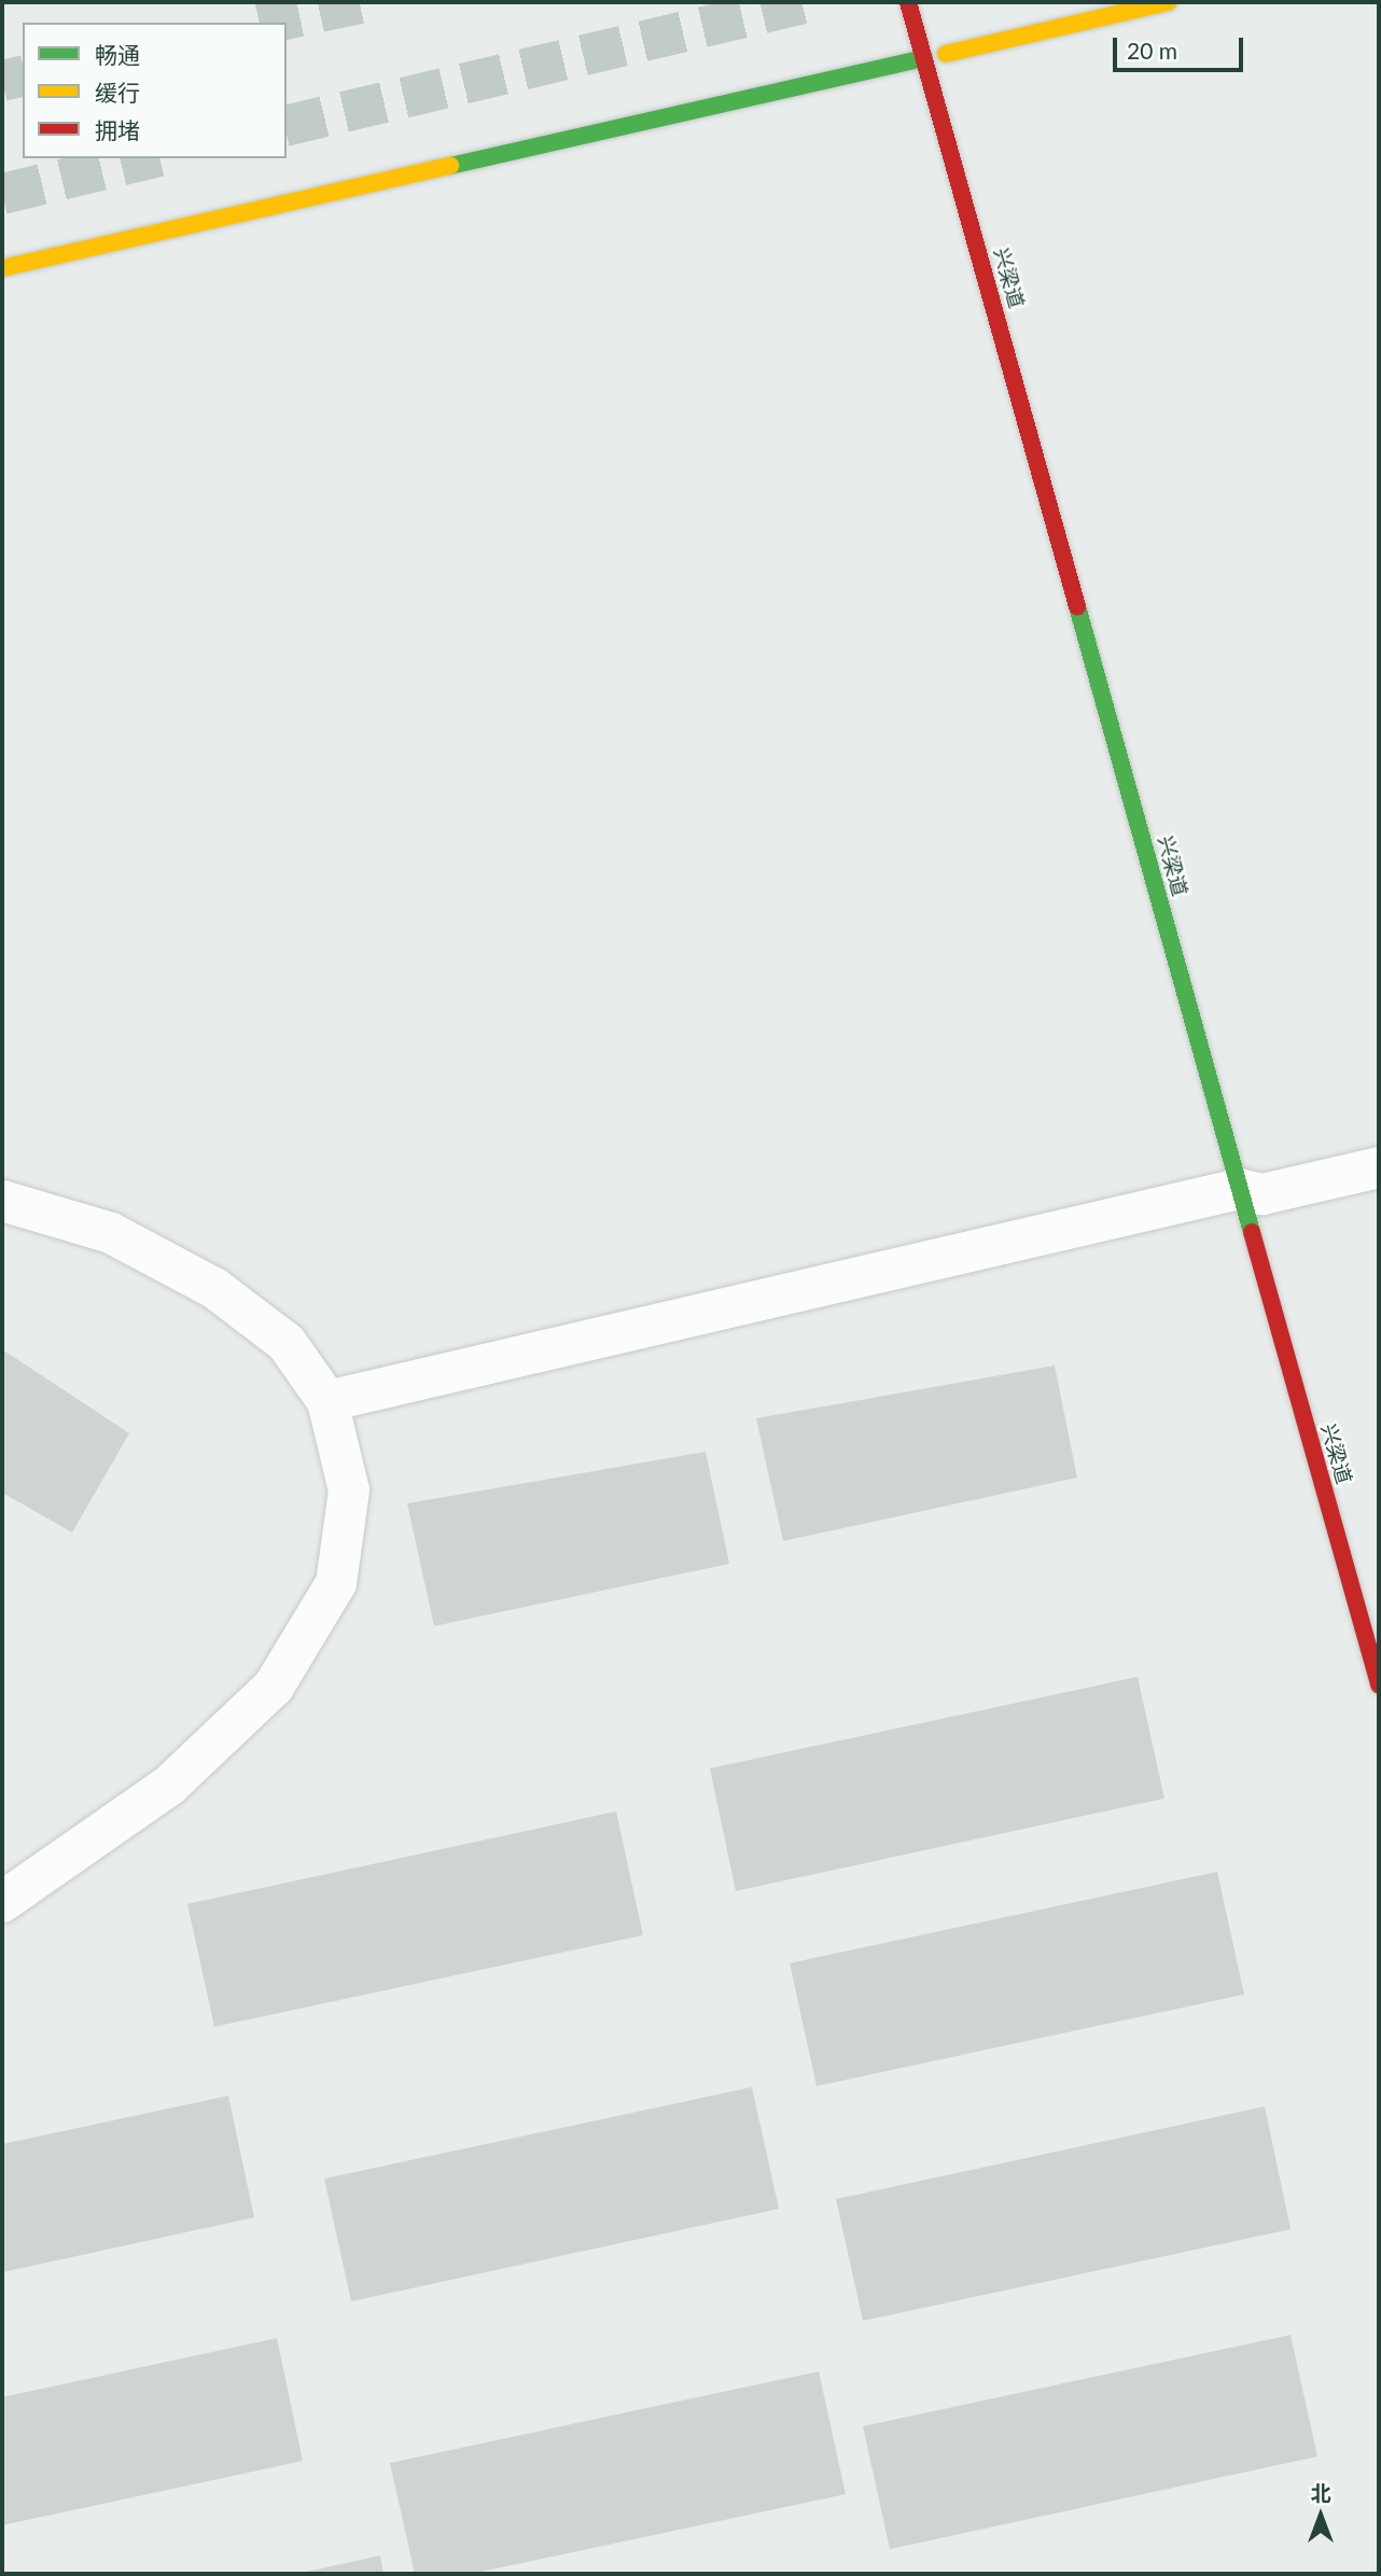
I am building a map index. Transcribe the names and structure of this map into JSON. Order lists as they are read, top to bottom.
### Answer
{
  "streets": {
    "street": ["兴梁道"]
  },
  "legend": ["畅通", "缓行", "拥堵"],
  "scale_bar": "20 m",
  "north": "top"
}
